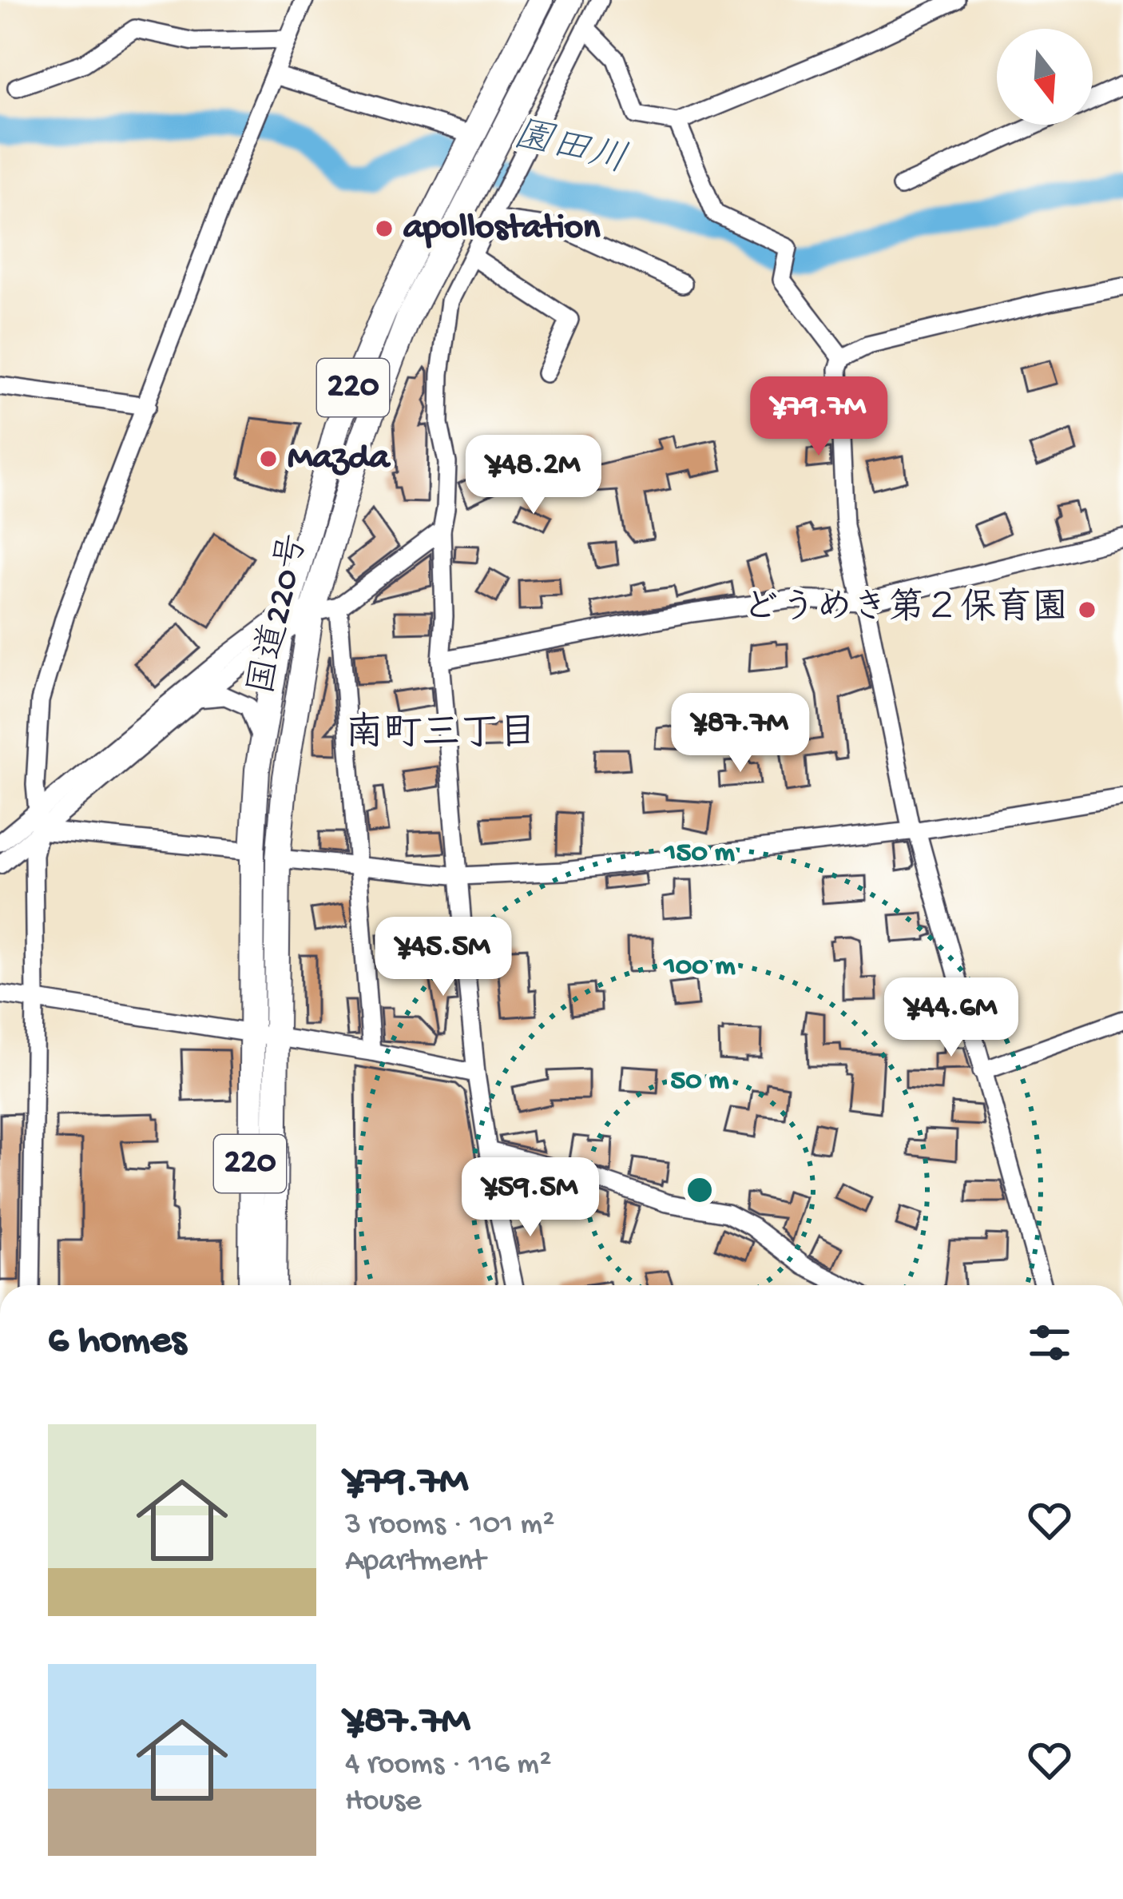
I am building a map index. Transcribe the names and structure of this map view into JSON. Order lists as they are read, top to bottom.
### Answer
{
  "streets": {
    "highway": ["220", "国道220号"]
  },
  "districts": ["南町三丁目"],
  "water": ["園田川"],
  "places": ["apollostation", "Mazda", "どうめき第２保育園"],
  "north": "bottom",
  "page": {
    "price": [
      "¥79.7M",
      "¥48.2M",
      "¥87.7M",
      "¥45.5M",
      "¥44.6M",
      "¥59.5M"
    ],
    "heading": "6 homes",
    "list": [
      {
        "name": "¥79.7M",
        "note": "3 rooms · 101 m² · Apartment"
      },
      {
        "name": "¥87.7M",
        "note": "4 rooms · 116 m² · House"
      }
    ]
  },
  "rings": ["150 m", "100 m", "50 m"]
}
